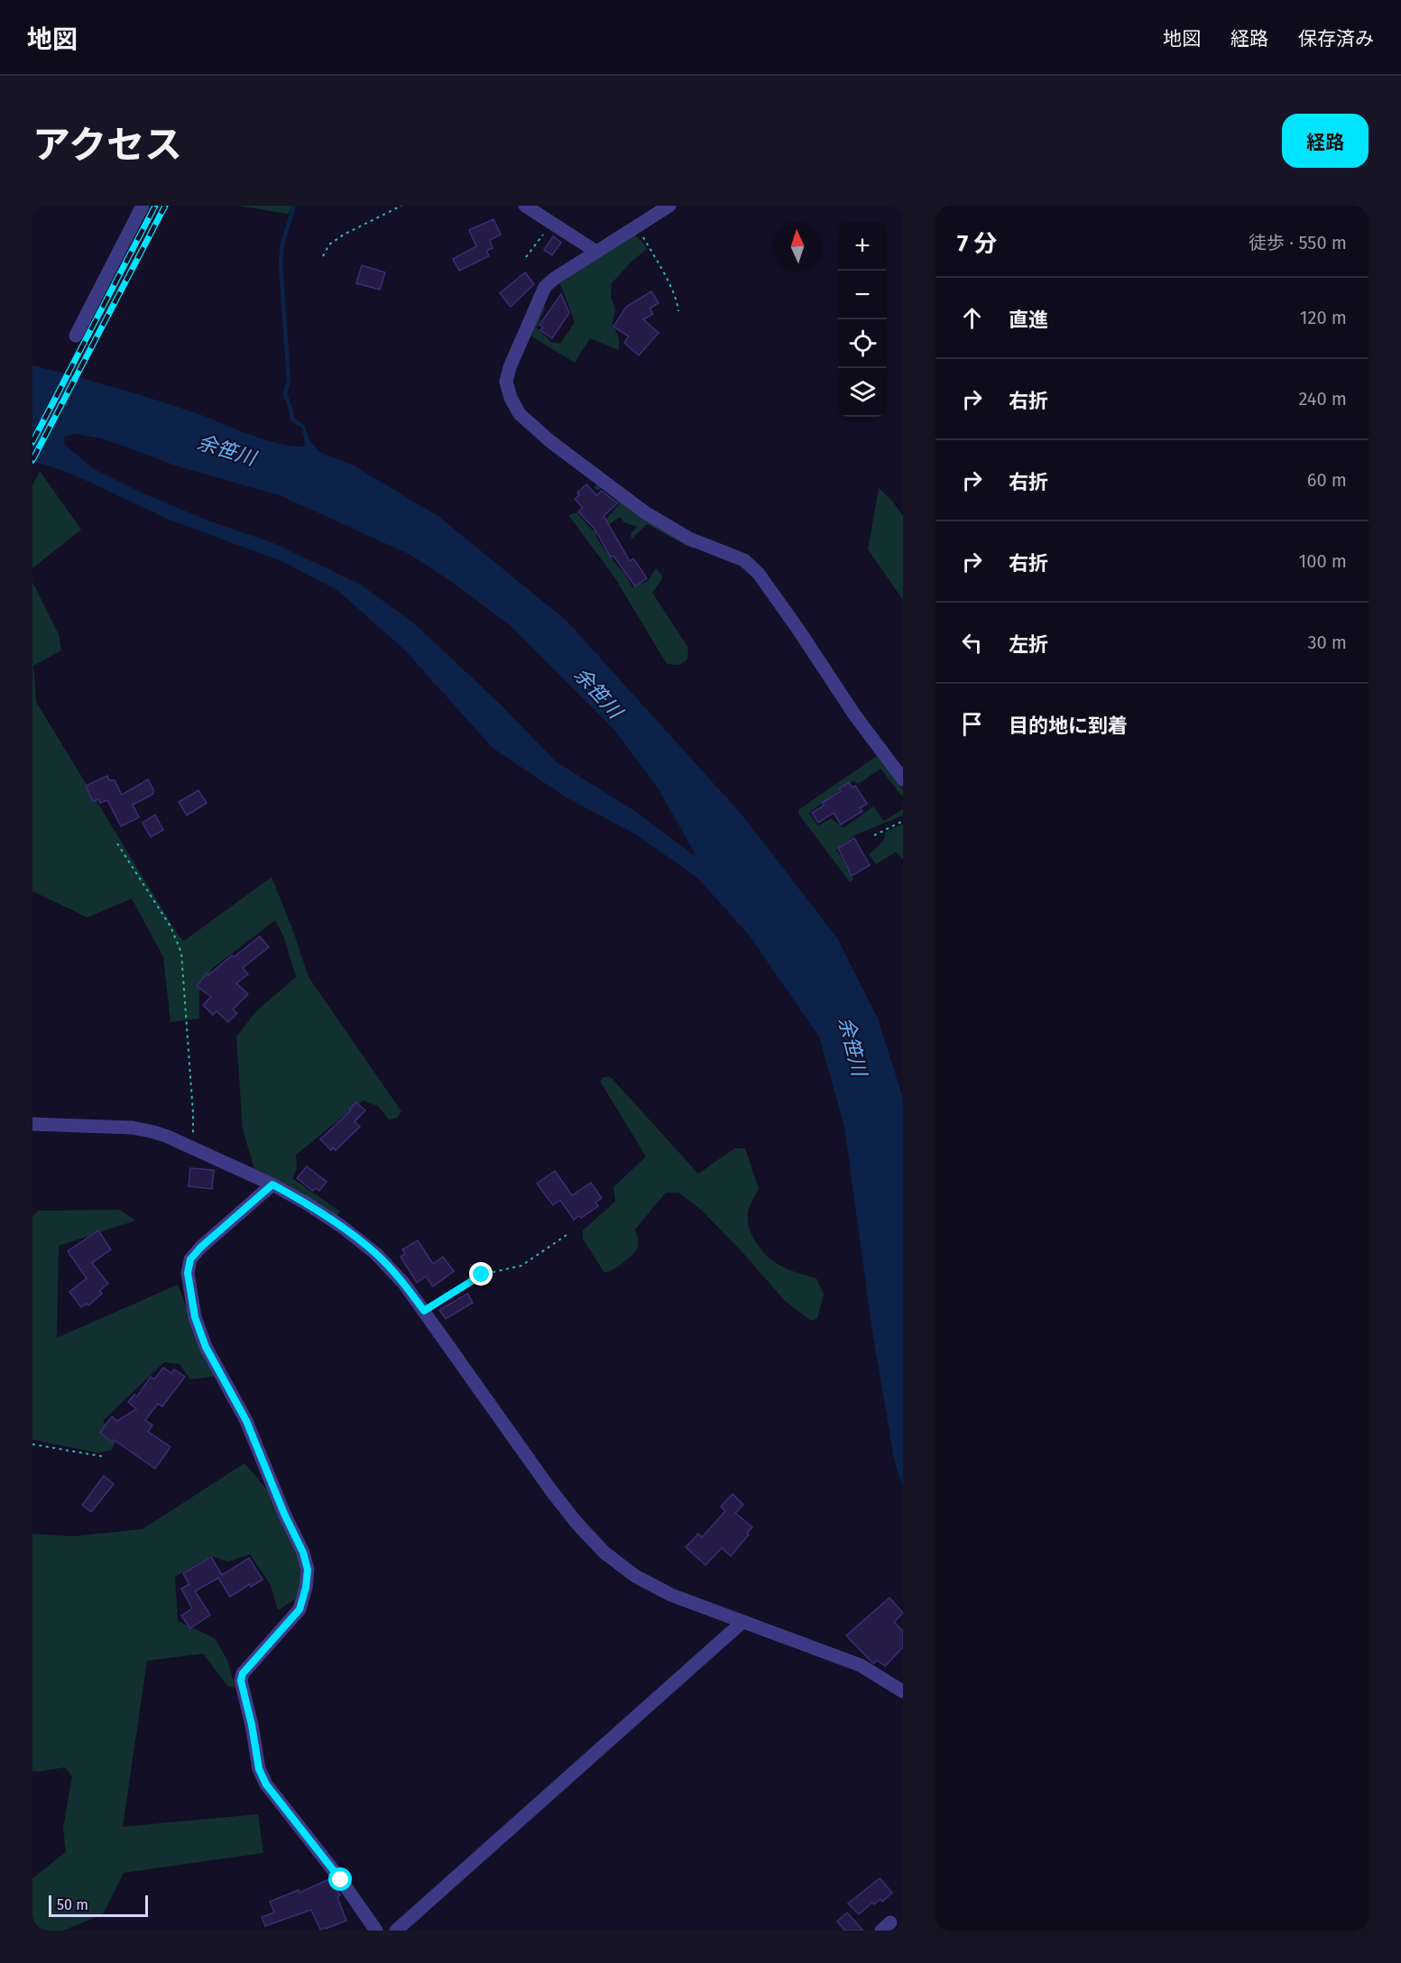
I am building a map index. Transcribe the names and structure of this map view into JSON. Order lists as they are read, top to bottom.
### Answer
{
  "water": ["余笹川"],
  "scale_bar": "50 m",
  "north": "top",
  "page": {
    "header": "地図",
    "nav": ["地図", "経路", "保存済み"],
    "title": "アクセス",
    "buttons": "経路",
    "heading": ["7 分", "徒歩 · 550 m"],
    "map_buttons": ["+", "−"],
    "list": [
      ["直進", "120 m"],
      ["右折", "240 m"],
      ["右折", "60 m"],
      ["右折", "100 m"],
      ["左折", "30 m"],
      "目的地に到着"
    ],
    "scale": "50 m"
  }
}
